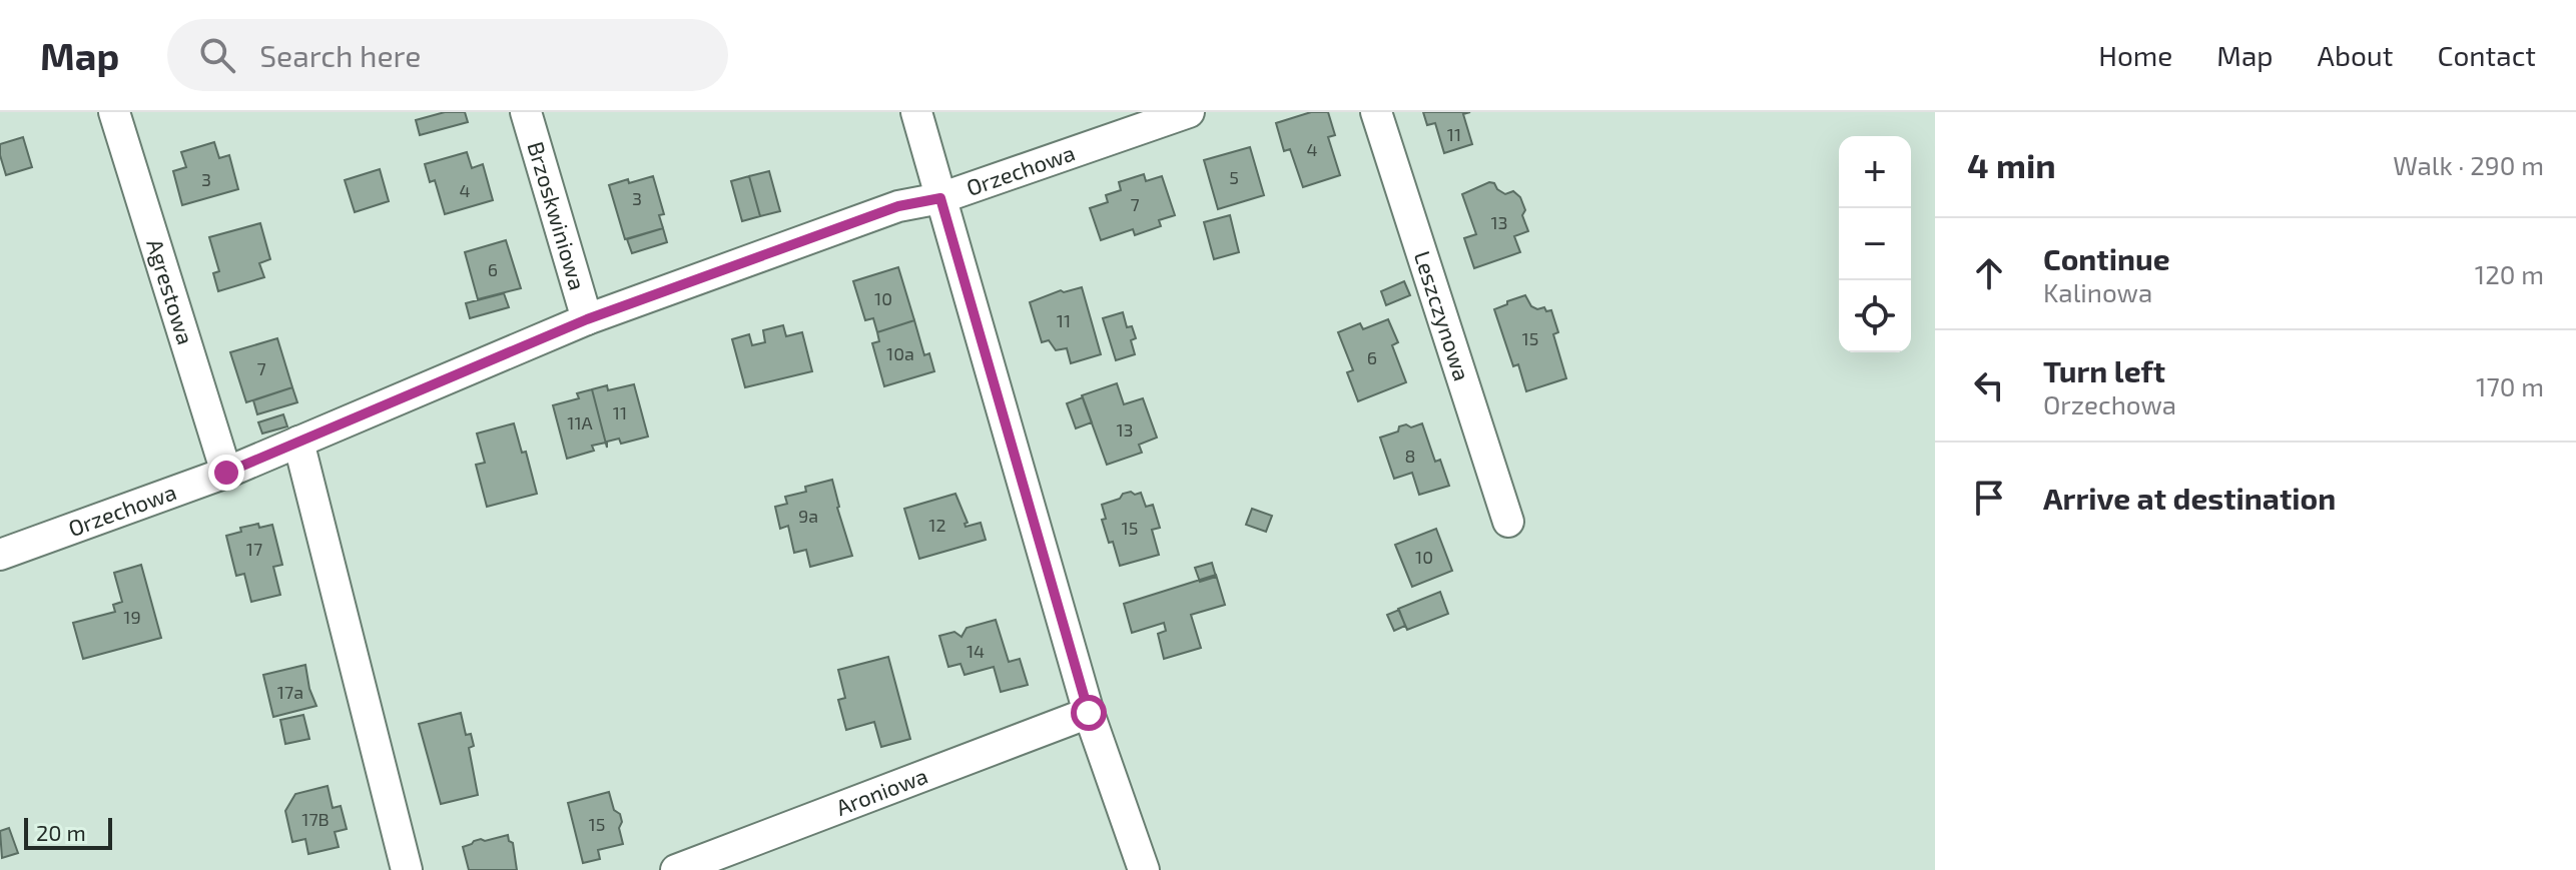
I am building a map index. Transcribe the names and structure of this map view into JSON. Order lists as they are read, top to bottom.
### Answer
{
  "streets": {
    "street": [
      "Orzechowa",
      "Brzoskwiniowa",
      "Agrestowa",
      "Leszczynowa",
      "Aroniowa"
    ]
  },
  "crossings": [
    ["Orzechowa", "Brzoskwiniowa"],
    ["Orzechowa", "Agrestowa"]
  ],
  "house_numbers": [
    "11",
    "4",
    "5",
    "3",
    "4",
    "3",
    "7",
    "13",
    "6",
    "10",
    "11",
    "15",
    "10a",
    "6",
    "7",
    "11",
    "11A",
    "13",
    "8",
    "9a",
    "12",
    "15",
    "17",
    "10",
    "19",
    "14",
    "17a",
    "17B",
    "15"
  ],
  "scale_bar": "20 m",
  "page": {
    "header": "Map",
    "search": "Search here",
    "nav": [
      "Home",
      "Map",
      "About",
      "Contact"
    ],
    "heading": ["4 min", "Walk · 290 m"],
    "map_buttons": ["+", "−"],
    "list": [
      ["Continue", "Kalinowa", "120 m"],
      ["Turn left", "Orzechowa", "170 m"],
      "Arrive at destination"
    ],
    "scale": "20 m"
  }
}
